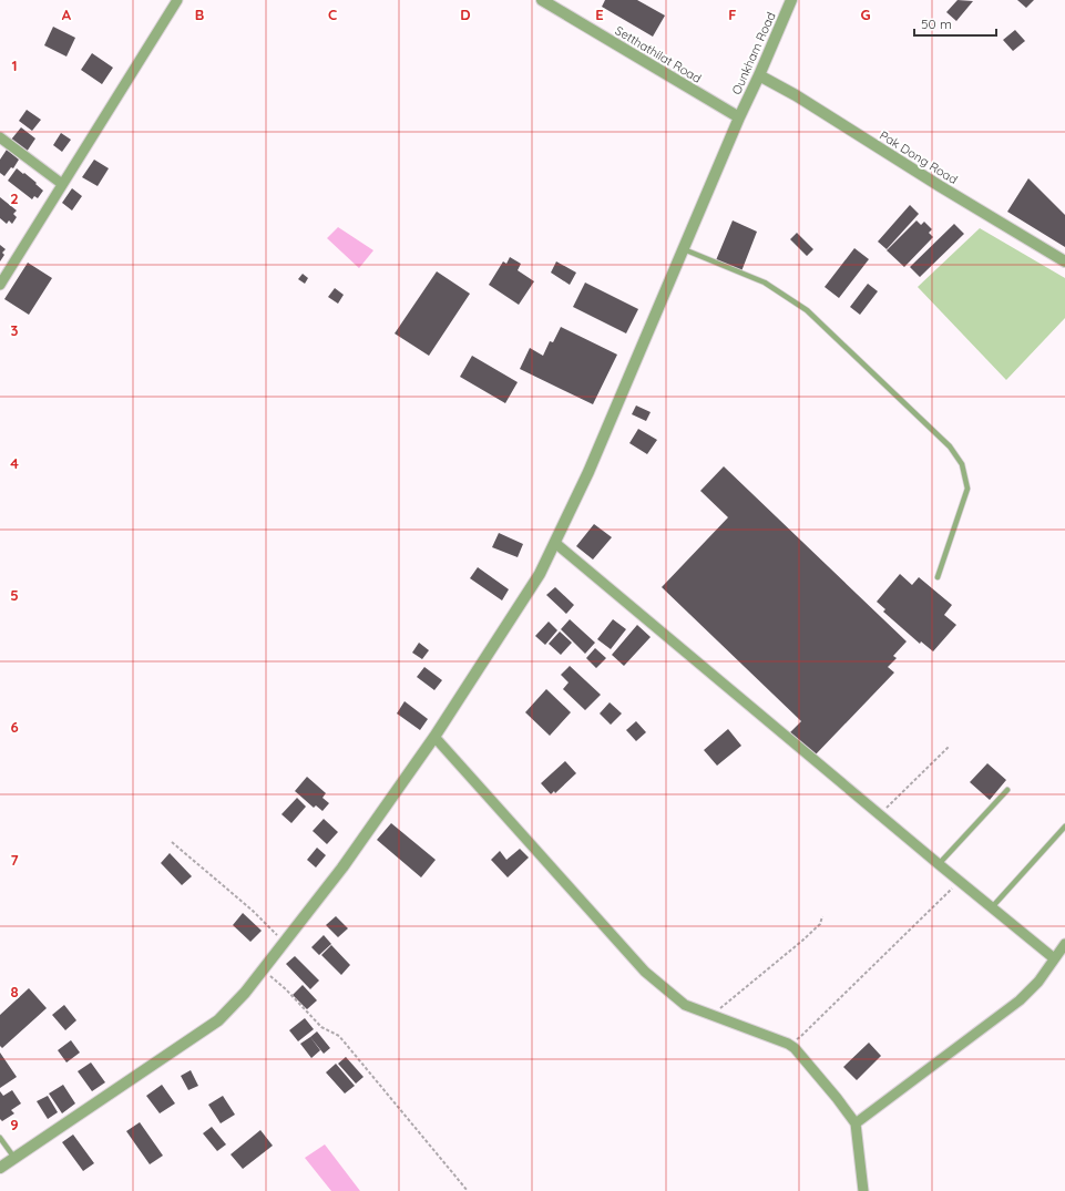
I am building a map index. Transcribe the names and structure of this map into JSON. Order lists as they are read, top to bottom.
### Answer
{
  "streets": {
    "street": ["Ounkham Road", "Setthathilat Road", "Pak Dong Road"]
  },
  "crossings": [
    ["Ounkham Road", "Setthathilat Road"],
    ["Ounkham Road", "Pak Dong Road"]
  ],
  "scale_bar": "50 m",
  "grid": {
    "columns": [
      "A",
      "B",
      "C",
      "D",
      "E",
      "F",
      "G"
    ],
    "rows": [
      "1",
      "2",
      "3",
      "4",
      "5",
      "6",
      "7",
      "8",
      "9"
    ]
  }
}
